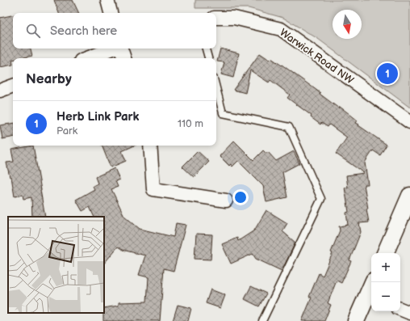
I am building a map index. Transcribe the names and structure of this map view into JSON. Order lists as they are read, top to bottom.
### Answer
{
  "streets": {
    "street": ["Warwick Road NW"]
  },
  "north": "bottom",
  "page": {
    "search": "Search here",
    "heading": "Nearby",
    "pins": "1",
    "list": [
      {
        "mark": "1",
        "name": "Herb Link Park",
        "note": "Park",
        "value": "110 m"
      }
    ],
    "map_buttons": ["+", "−"]
  }
}
